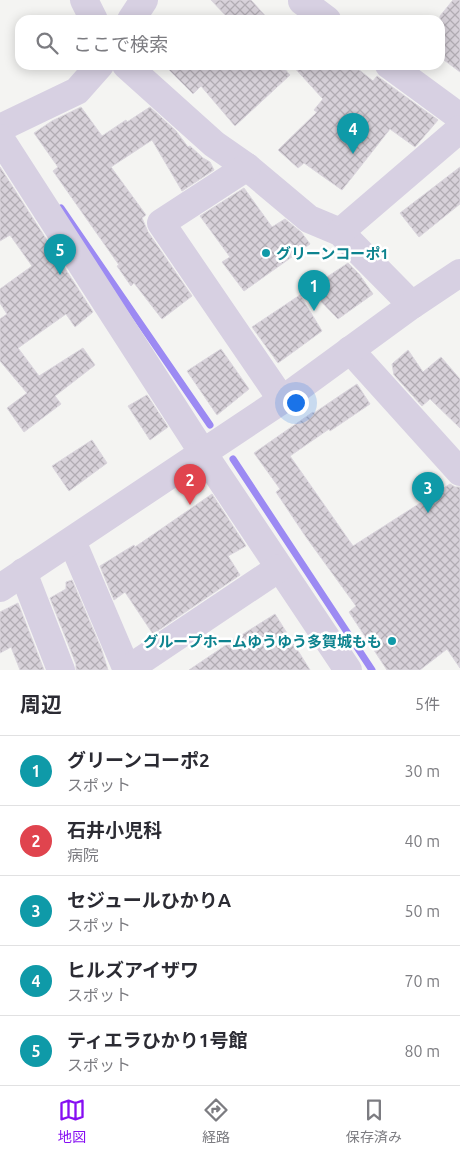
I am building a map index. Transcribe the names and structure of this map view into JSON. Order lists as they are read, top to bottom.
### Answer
{
  "places": ["グリーンコーポ1", "グループホームゆうゆう多賀城もも"],
  "page": {
    "search": "ここで検索",
    "pins": [
      "4",
      "5",
      "1",
      "2",
      "3"
    ],
    "heading": ["周辺", "5件"],
    "list": [
      {
        "mark": "1",
        "name": "グリーンコーポ2",
        "note": "スポット",
        "value": "30 m"
      },
      {
        "mark": "2",
        "name": "石井小児科",
        "note": "病院",
        "value": "40 m"
      },
      {
        "mark": "3",
        "name": "セジュールひかりA",
        "note": "スポット",
        "value": "50 m"
      },
      {
        "mark": "4",
        "name": "ヒルズアイザワ",
        "note": "スポット",
        "value": "70 m"
      },
      {
        "mark": "5",
        "name": "ティエラひかり1号館",
        "note": "スポット",
        "value": "80 m"
      }
    ],
    "nav": ["地図", "経路", "保存済み"]
  }
}
